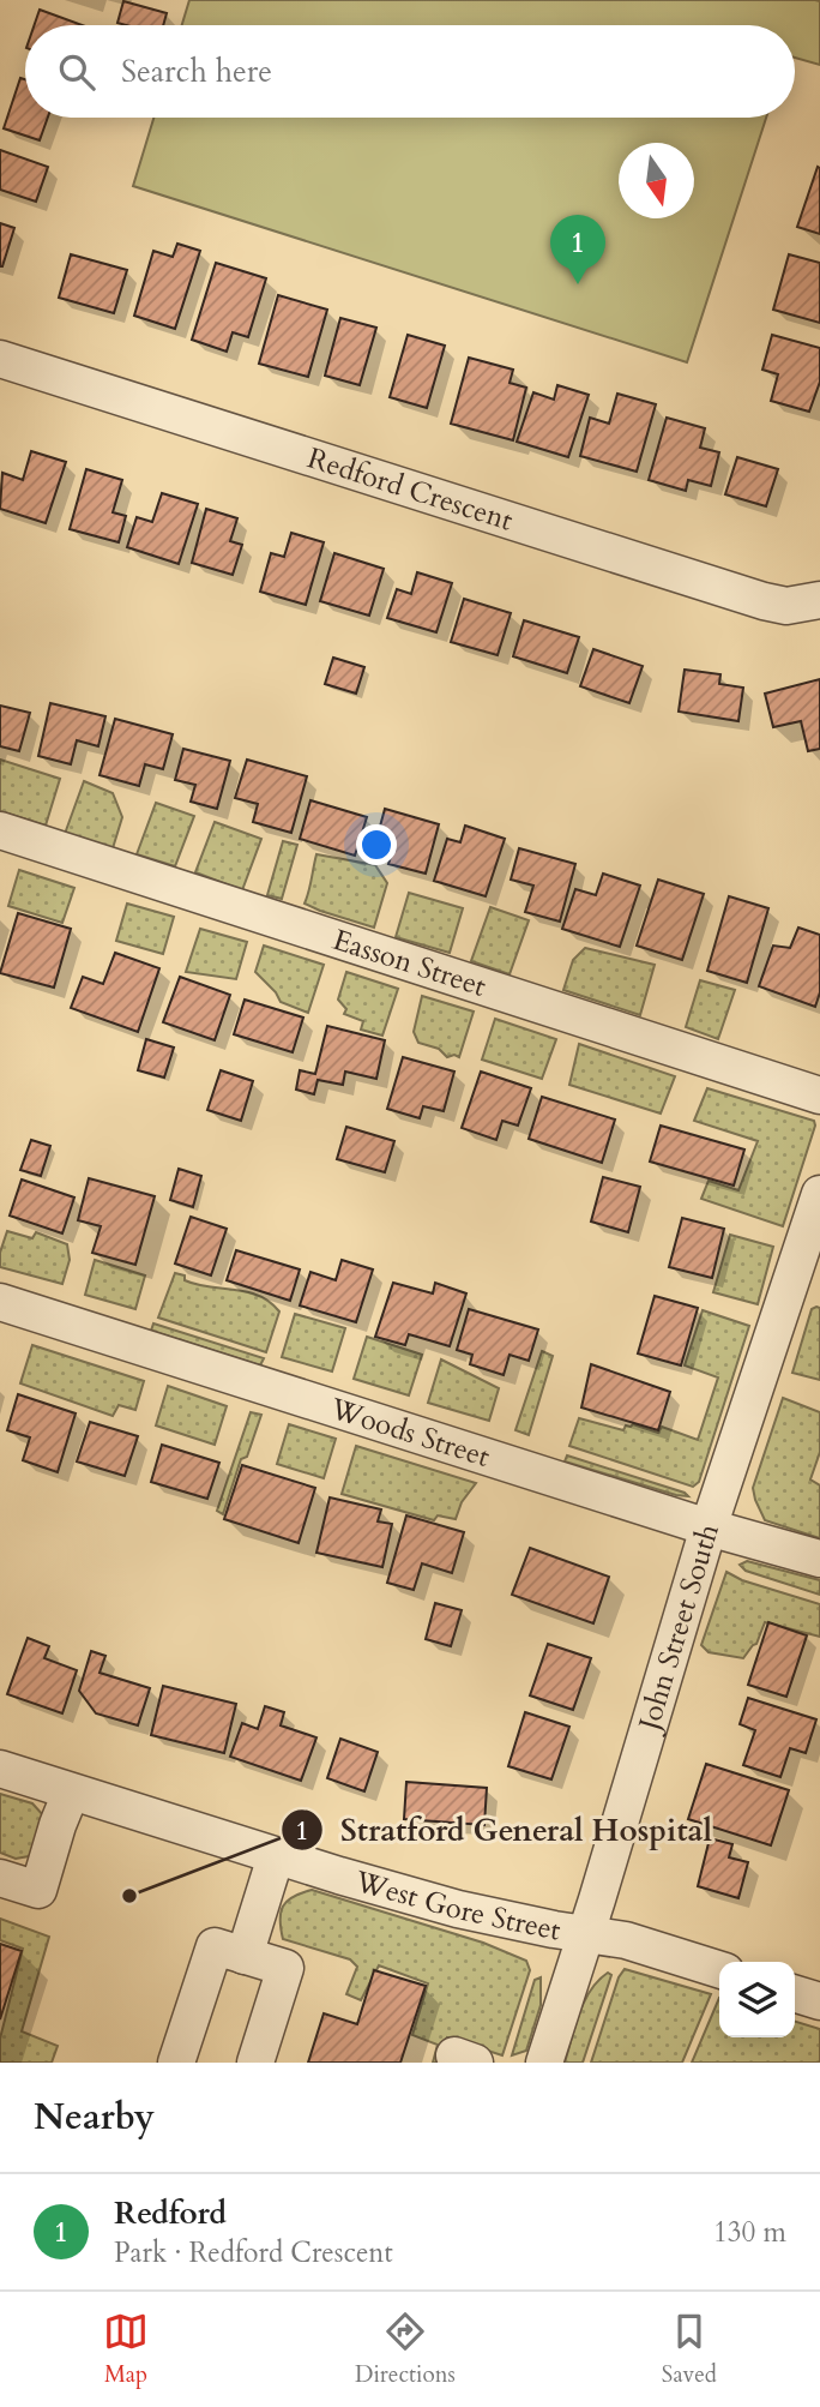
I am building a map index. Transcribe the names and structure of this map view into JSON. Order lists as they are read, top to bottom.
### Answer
{
  "streets": {
    "street": [
      "Redford Crescent",
      "Easson Street",
      "Woods Street",
      "John Street South",
      "West Gore Street"
    ]
  },
  "crossings": [
    ["Woods Street", "John Street South"],
    ["John Street South", "West Gore Street"]
  ],
  "places": ["Stratford General Hospital"],
  "north": "bottom",
  "page": {
    "search": "Search here",
    "pins": "1",
    "heading": "Nearby",
    "list": [
      {
        "mark": "1",
        "name": "Redford",
        "note": "Park · Redford Crescent",
        "value": "130 m"
      }
    ],
    "nav": ["Map", "Directions", "Saved"]
  }
}
